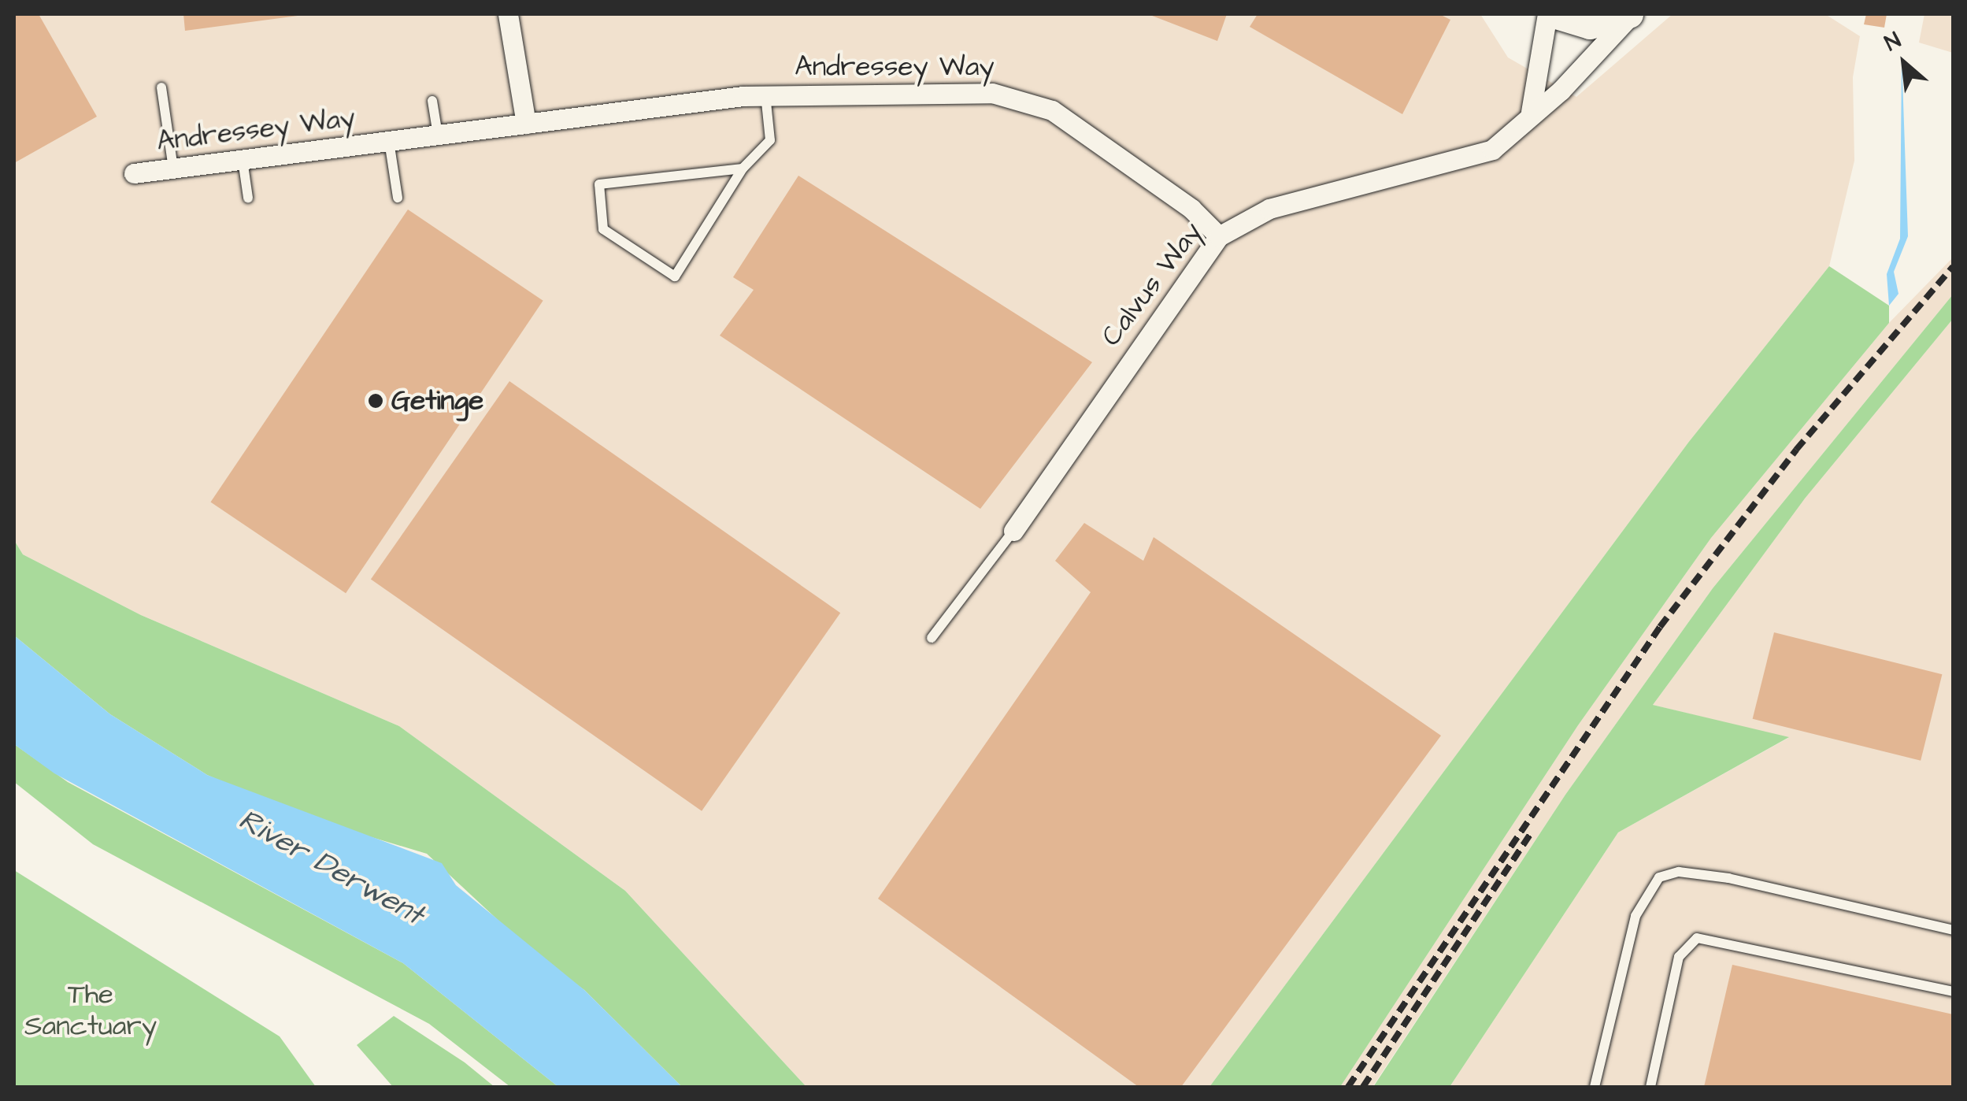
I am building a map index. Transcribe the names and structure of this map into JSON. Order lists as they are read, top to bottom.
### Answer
{
  "streets": {
    "street": ["Andressey Way", "Calvus Way"]
  },
  "crossings": [
    ["Andressey Way", "Calvus Way"]
  ],
  "water": ["River Derwent"],
  "parks": ["The Sanctuary"],
  "places": ["Getinge"],
  "north": "top left"
}
